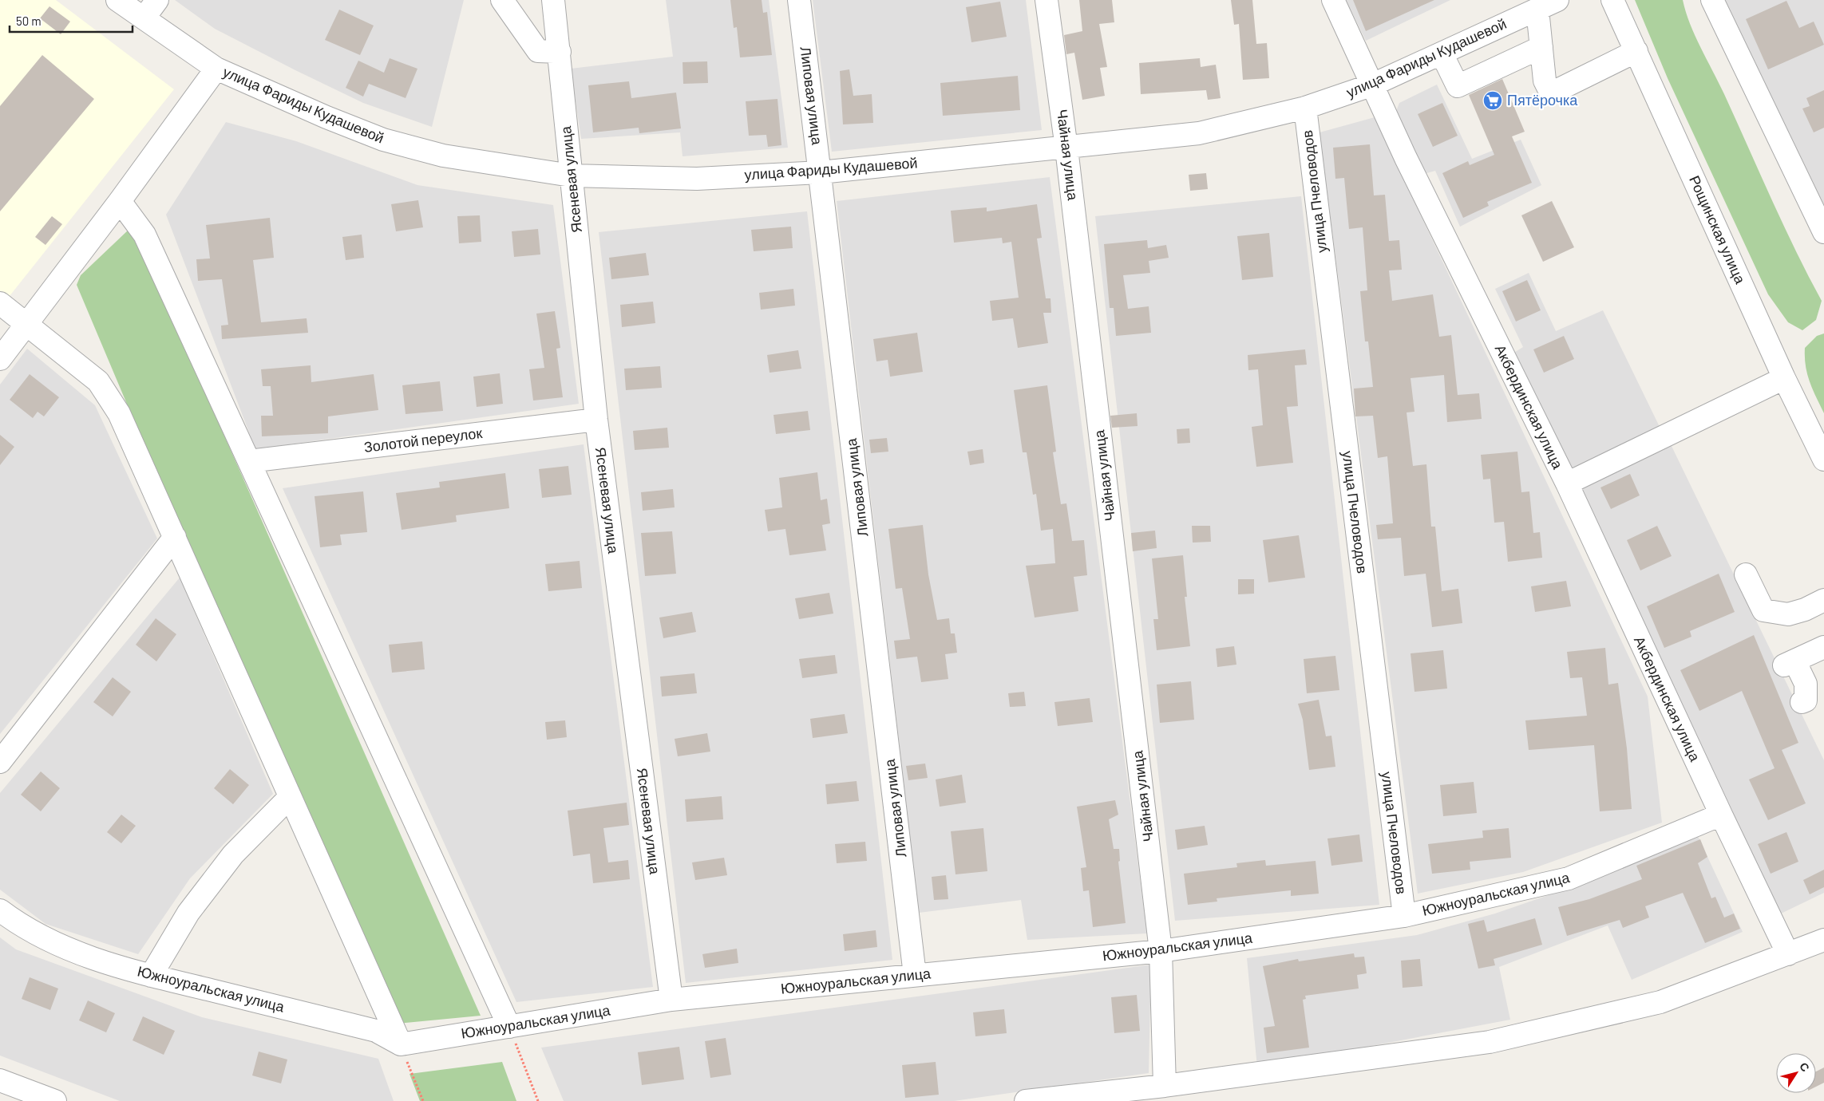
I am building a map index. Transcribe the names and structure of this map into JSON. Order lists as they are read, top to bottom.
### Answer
{
  "streets": {
    "street": [
      "улица Фариды Кудашевой",
      "Липовая улица",
      "Чайная улица",
      "Ясеневая улица",
      "улица Пчеловодов",
      "Рощинская улица",
      "Акбердинская улица",
      "Золотой переулок",
      "Южноуральская улица"
    ]
  },
  "crossings": [
    ["улица Фариды Кудашевой", "Липовая улица"],
    ["улица Фариды Кудашевой", "Чайная улица"],
    ["улица Фариды Кудашевой", "Ясеневая улица"],
    ["улица Фариды Кудашевой", "улица Пчеловодов"],
    ["улица Фариды Кудашевой", "Акбердинская улица"],
    ["Липовая улица", "Южноуральская улица"],
    ["Чайная улица", "Южноуральская улица"],
    ["Ясеневая улица", "Золотой переулок"],
    ["Ясеневая улица", "Южноуральская улица"],
    ["улица Пчеловодов", "Южноуральская улица"],
    ["Акбердинская улица", "Южноуральская улица"]
  ],
  "places": {
    "supermarket": ["Пятёрочка"]
  },
  "scale_bar": "50 m",
  "north": "top right"
}
